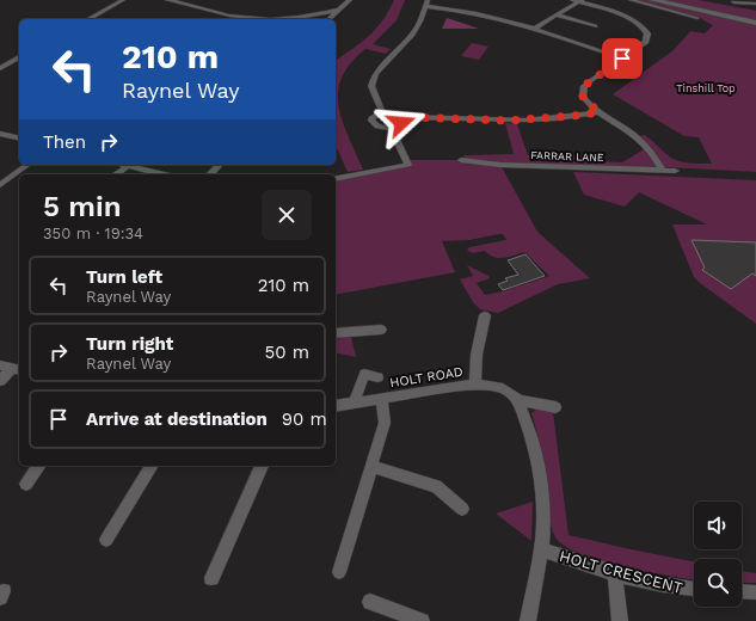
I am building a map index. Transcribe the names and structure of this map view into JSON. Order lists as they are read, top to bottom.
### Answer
{
  "streets": {
    "street": ["FARRAR LANE", "HOLT ROAD", "HOLT CRESCENT"]
  },
  "parks": ["Tinshill Top"],
  "page": {
    "turn": ["210 m", "Raynel Way"],
    "then": "Then",
    "heading": ["5 min", "350 m · 19:34"],
    "list": [
      {
        "name": "Turn left",
        "note": "Raynel Way",
        "value": "210 m"
      },
      {
        "name": "Turn right",
        "note": "Raynel Way",
        "value": "50 m"
      },
      {
        "name": "Arrive at destination",
        "value": "90 m"
      }
    ]
  }
}
